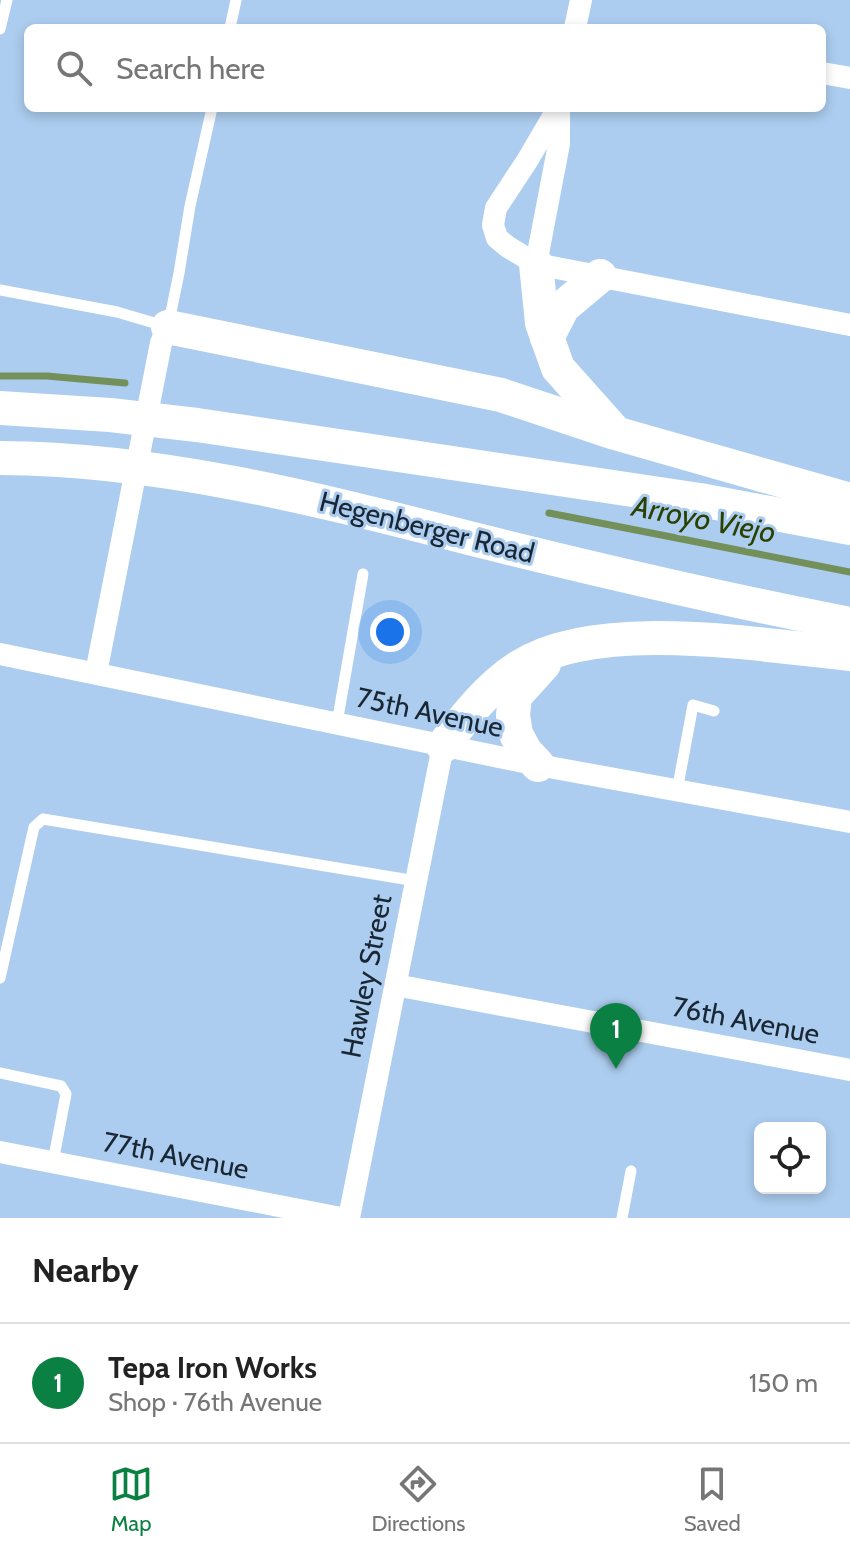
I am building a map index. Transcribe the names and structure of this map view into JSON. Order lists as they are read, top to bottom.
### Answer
{
  "streets": {
    "main road": ["Hegenberger Road"],
    "street": [
      "75th Avenue",
      "Hawley Street",
      "76th Avenue",
      "77th Avenue"
    ]
  },
  "crossings": [
    ["75th Avenue", "Hawley Street"],
    ["Hawley Street", "76th Avenue"]
  ],
  "water": ["Arroyo Viejo"],
  "page": {
    "search": "Search here",
    "pins": "1",
    "heading": "Nearby",
    "list": [
      {
        "mark": "1",
        "name": "Tepa Iron Works",
        "note": "Shop · 76th Avenue",
        "value": "150 m"
      }
    ],
    "nav": ["Map", "Directions", "Saved"]
  }
}
